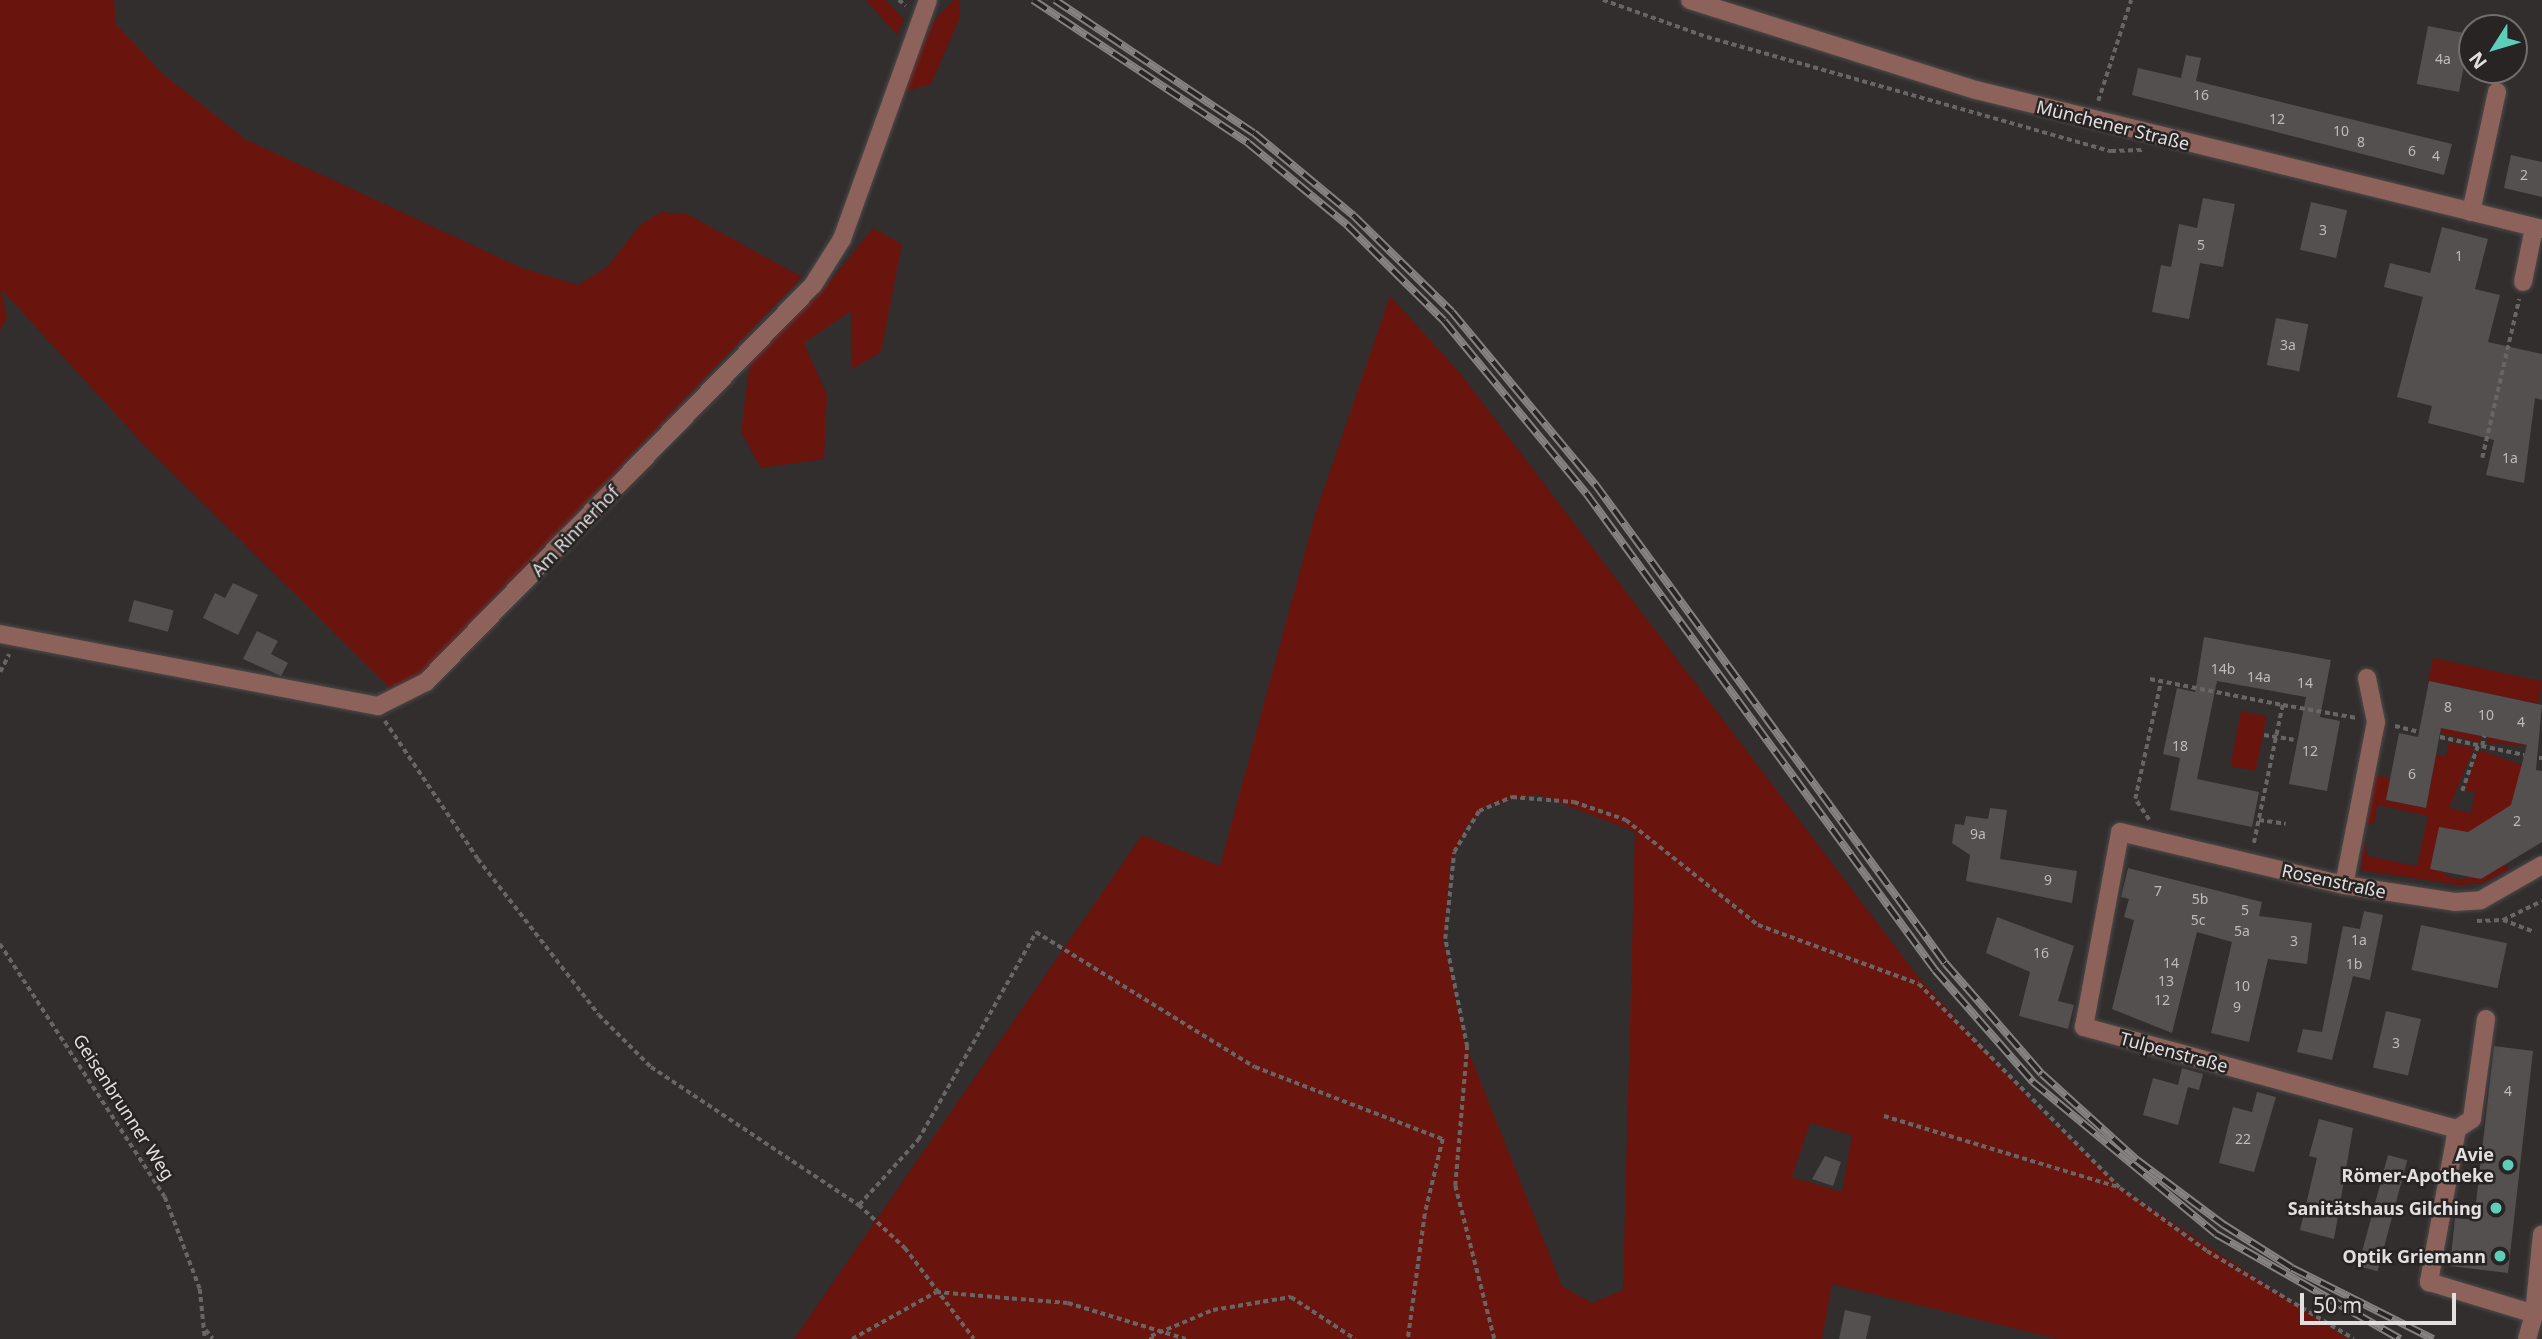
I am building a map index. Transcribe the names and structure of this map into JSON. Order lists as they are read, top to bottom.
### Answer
{
  "streets": {
    "street": [
      "Münchener Straße",
      "Am Rinnerhof",
      "Rosenstraße",
      "Tulpenstraße"
    ],
    "path": ["Geisenbrunner Weg"]
  },
  "crossings": [
    ["Rosenstraße", "Tulpenstraße"]
  ],
  "places": ["Avie Römer-Apotheke", "Sanitätshaus Gilching", "Optik Griemann"],
  "house_numbers": [
    "4a",
    "16",
    "12",
    "10",
    "8",
    "6",
    "4",
    "2",
    "3",
    "5",
    "1",
    "3a",
    "1a",
    "14b",
    "14a",
    "14",
    "8",
    "10",
    "4",
    "18",
    "12",
    "6",
    "2",
    "9a",
    "9",
    "7",
    "5b",
    "5",
    "5c",
    "5a",
    "1a",
    "3",
    "16",
    "14",
    "1b",
    "13",
    "10",
    "12",
    "9",
    "3",
    "4",
    "22"
  ],
  "scale_bar": "50 m",
  "north": "bottom left"
}
